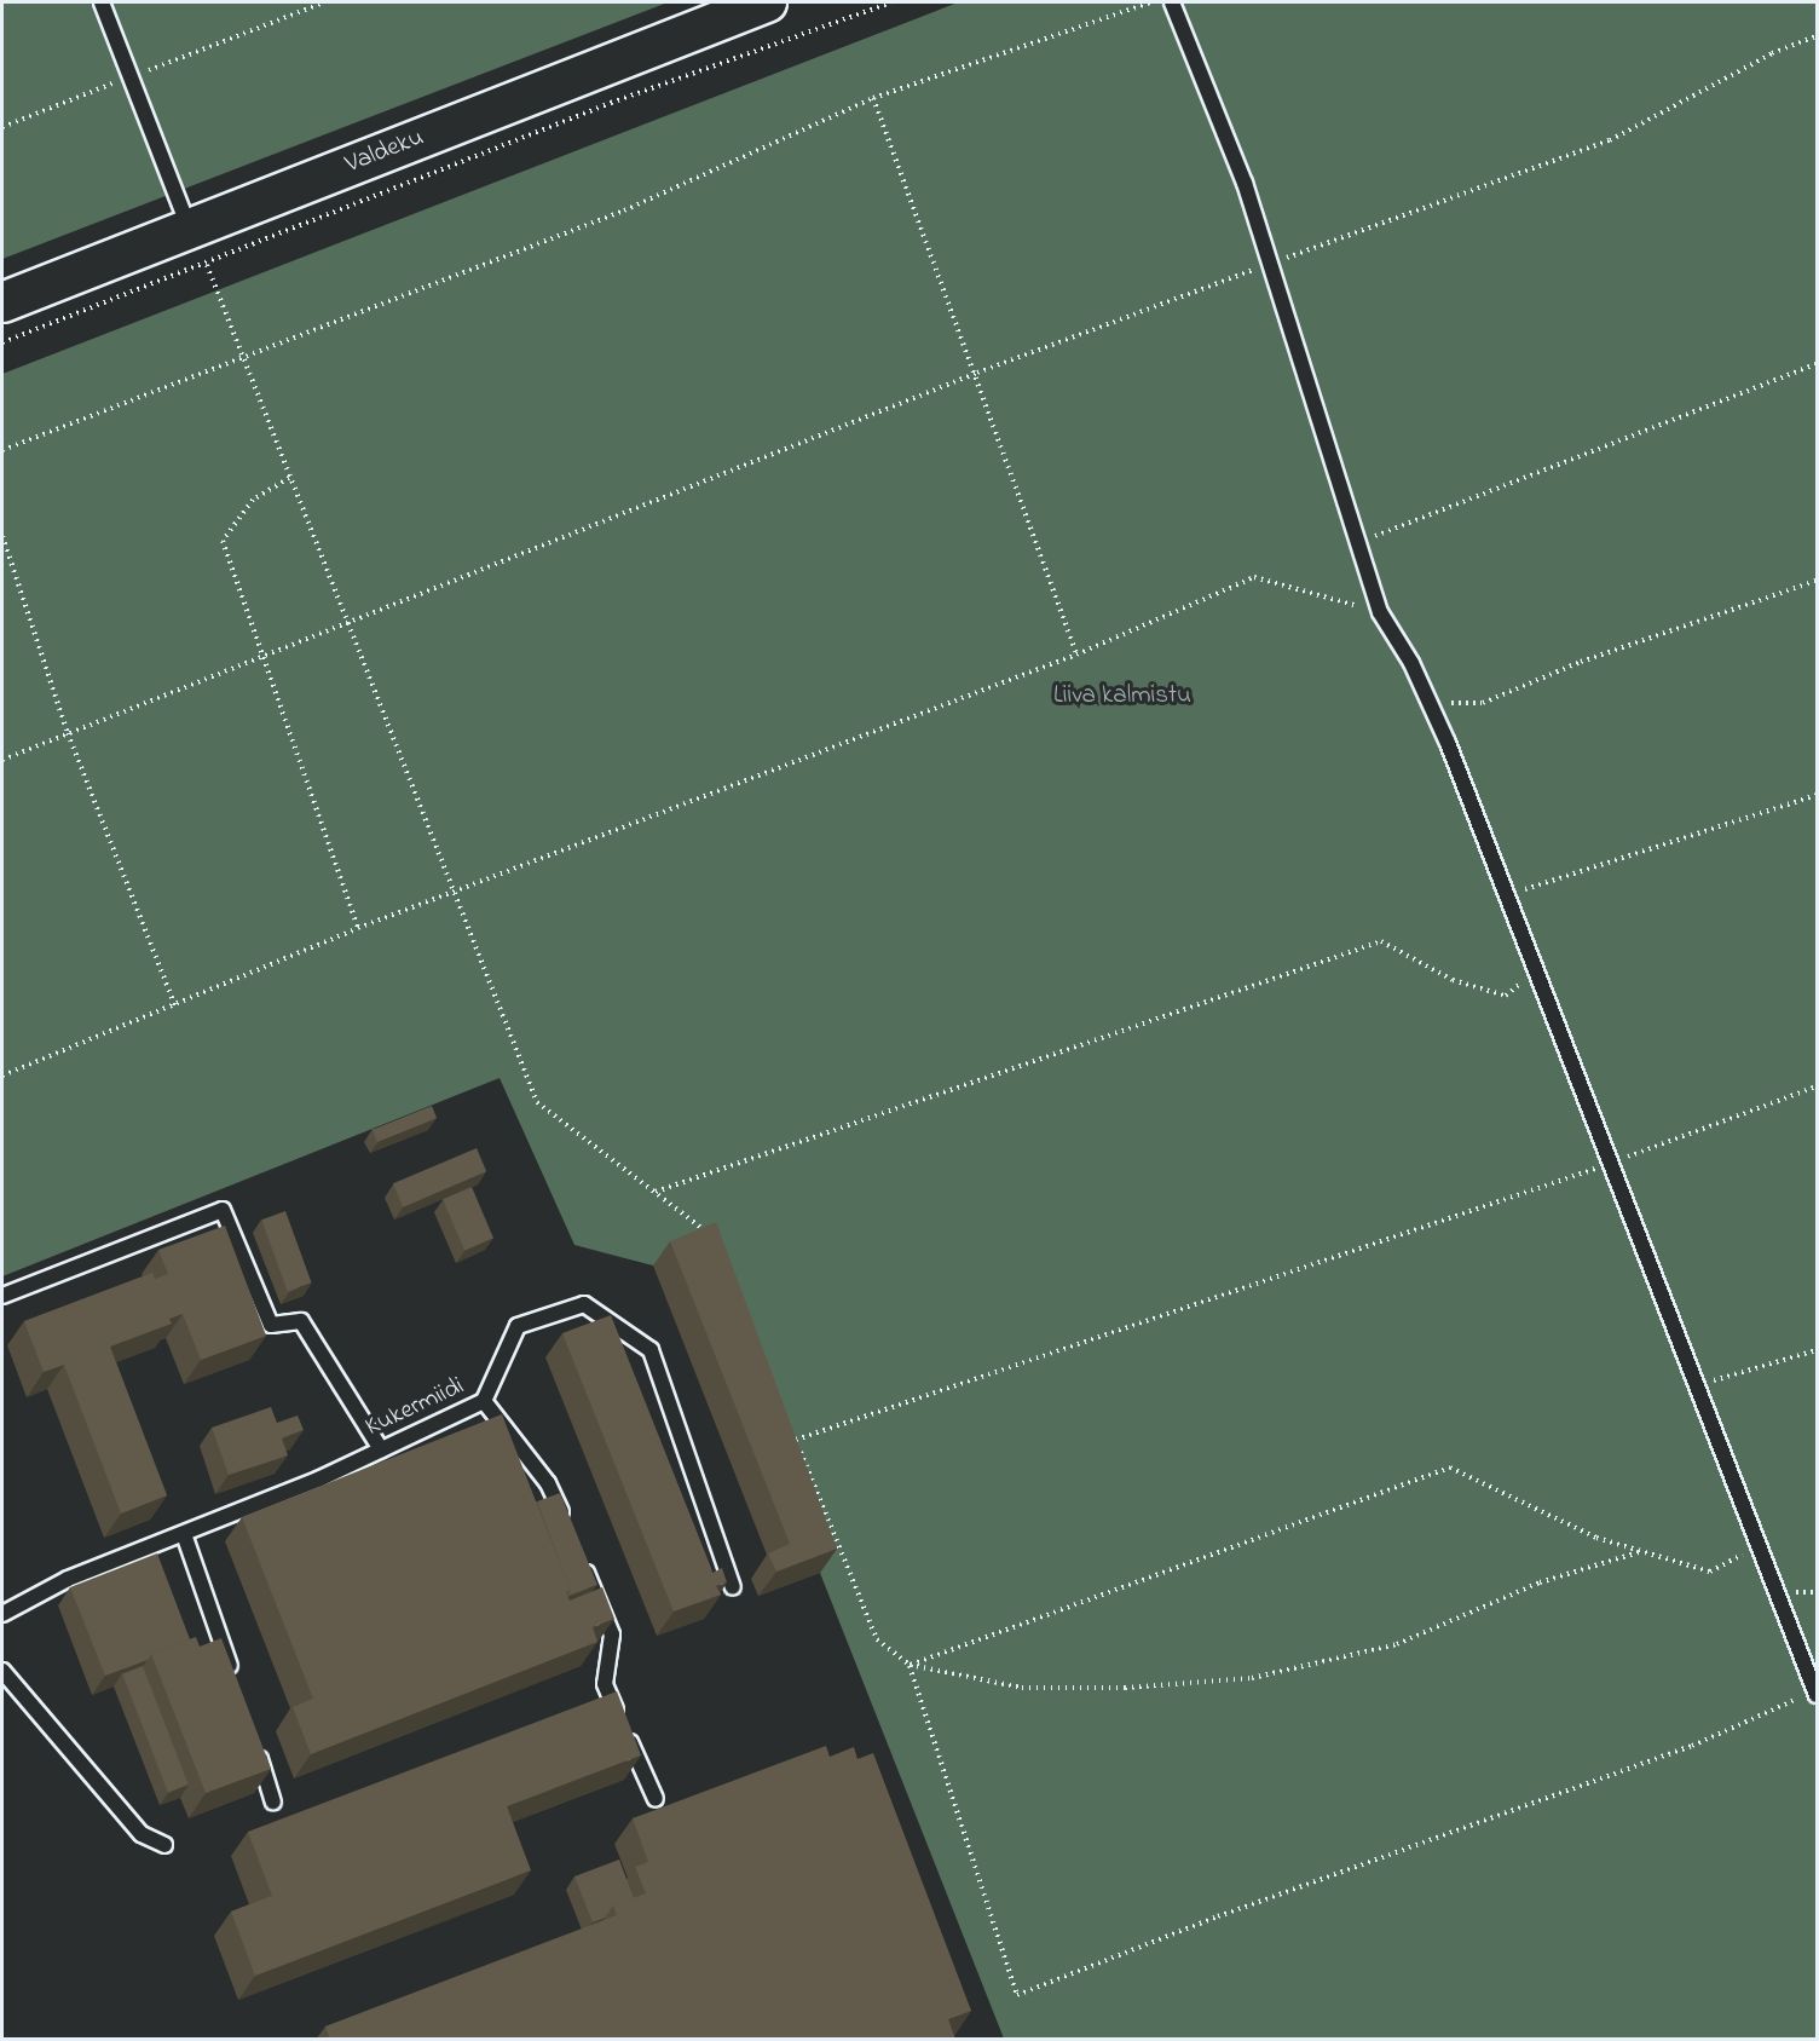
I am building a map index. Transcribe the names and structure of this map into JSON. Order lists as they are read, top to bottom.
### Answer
{
  "streets": {
    "street": ["Valdeku"],
    "lane": ["Kukermiidi"]
  },
  "parks": ["Liiva kalmistu"]
}
